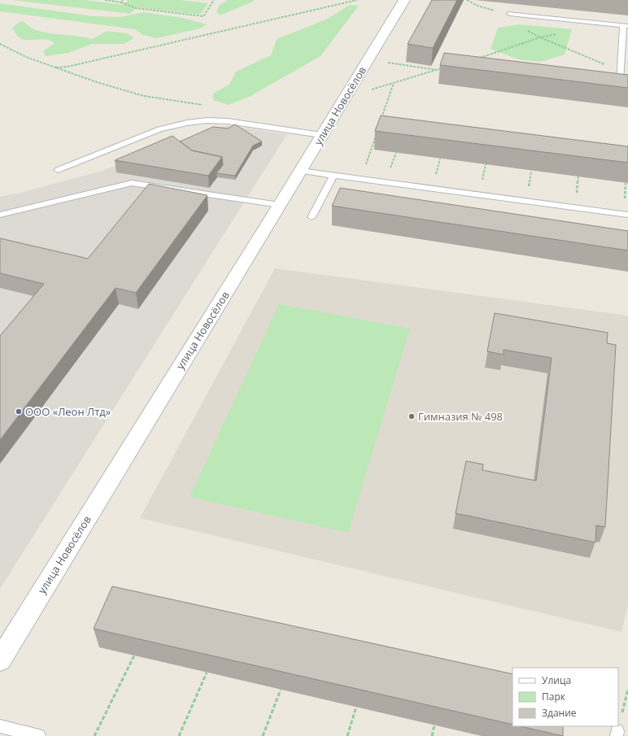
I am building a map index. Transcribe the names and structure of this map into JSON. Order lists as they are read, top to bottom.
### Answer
{
  "streets": {
    "street": ["улица Новосёлов"]
  },
  "places": ["ООО «Леон Лтд»", "Гимназия № 498"],
  "legend": ["Улица", "Парк", "Здание"]
}
